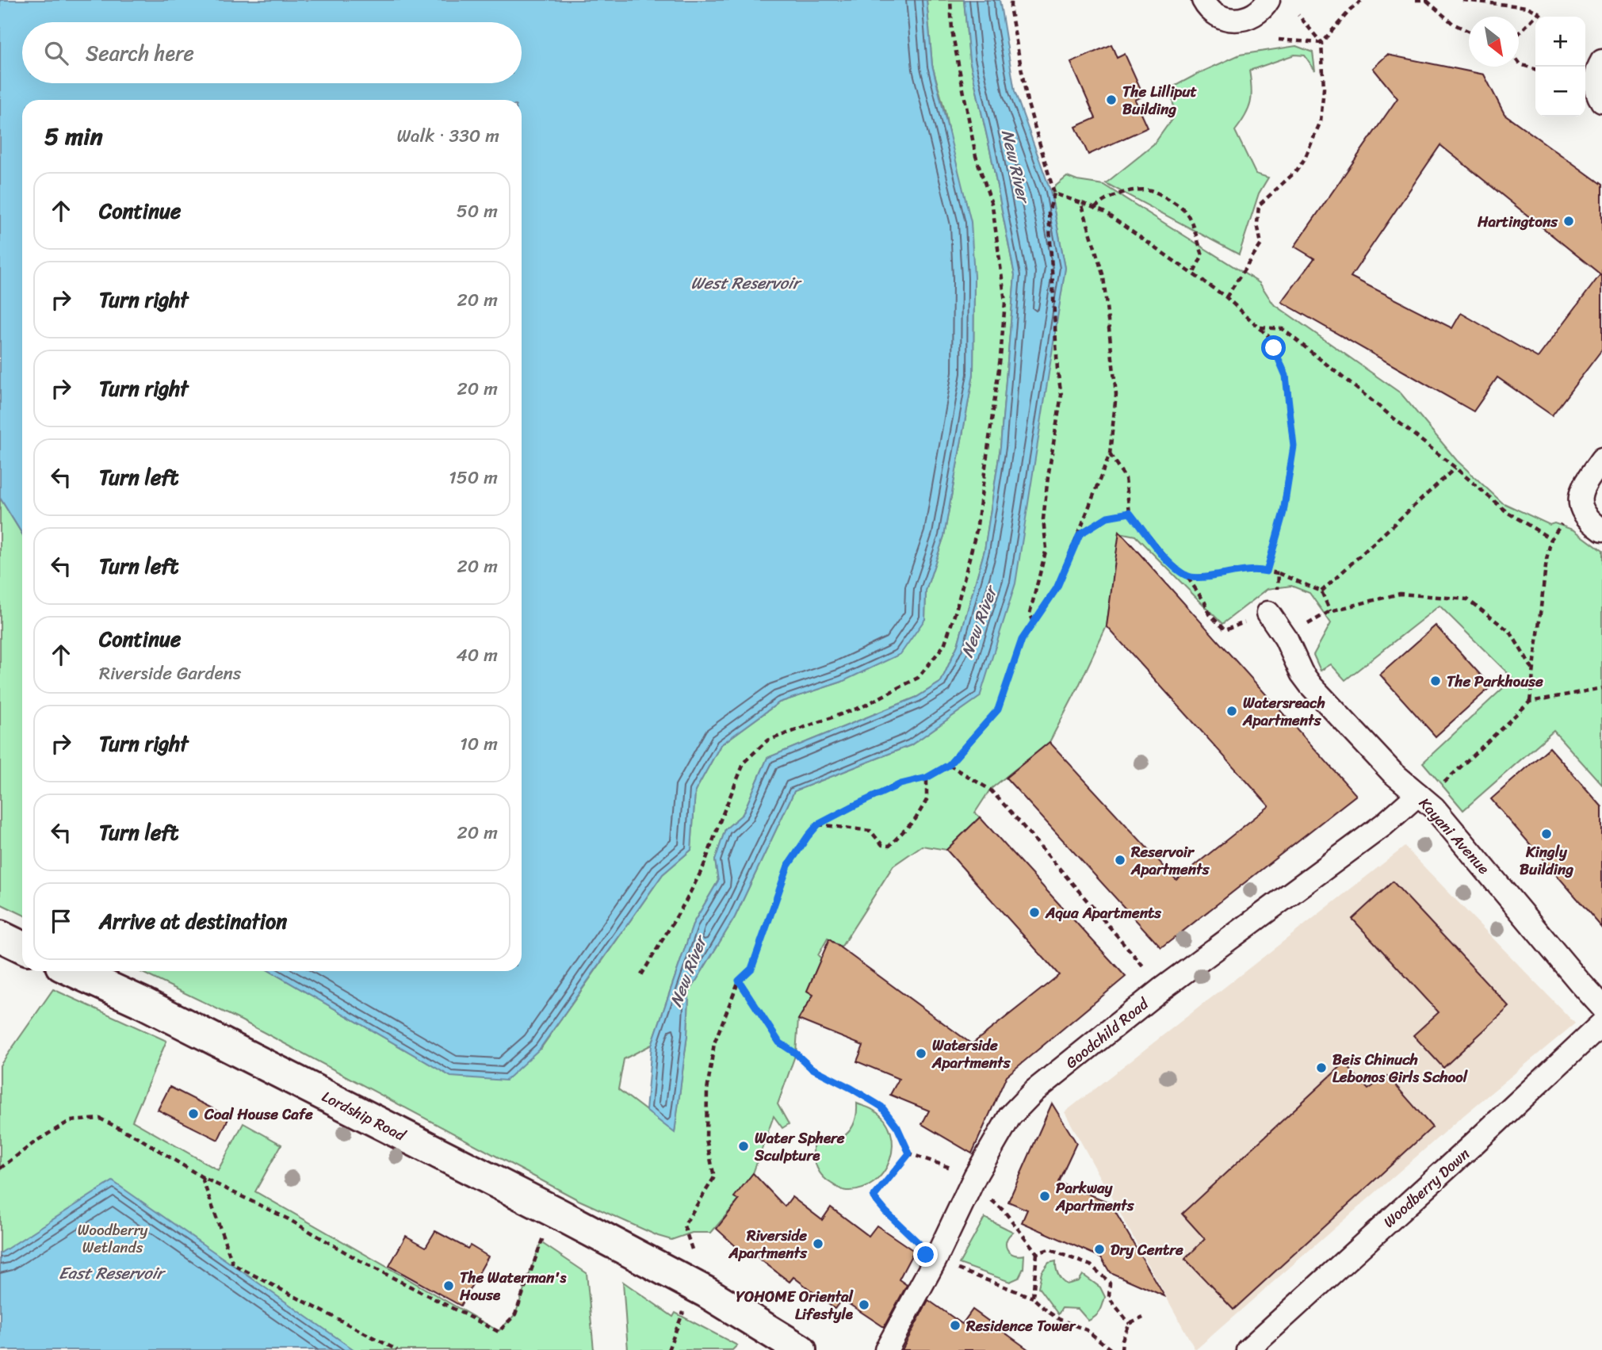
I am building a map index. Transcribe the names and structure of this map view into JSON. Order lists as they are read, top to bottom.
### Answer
{
  "streets": {
    "street": [
      "Kayani Avenue",
      "Goodchild Road",
      "Lordship Road",
      "Woodberry Down"
    ]
  },
  "crossings": [
    ["Kayani Avenue", "Goodchild Road"]
  ],
  "water": ["New River", "West Reservoir", "East Reservoir"],
  "parks": ["Woodberry Wetlands"],
  "places": [
    "The Lilliput Building",
    "Hartingtons",
    "The Parkhouse",
    "Watersreach Apartments",
    "Kingly Building",
    "Reservoir Apartments",
    "Aqua Apartments",
    "Waterside Apartments",
    "Beis Chinuch Lebonos Girls School",
    "Coal House Cafe",
    "Water Sphere Sculpture",
    "Parkway Apartments",
    "Riverside Apartments",
    "Dry Centre",
    "The Waterman's House",
    "YOHOME Oriental Lifestyle",
    "Residence Tower"
  ],
  "north": "bottom right",
  "page": {
    "map_buttons": ["+", "−"],
    "search": "Search here",
    "heading": ["5 min", "Walk · 330 m"],
    "list": [
      ["Continue", "50 m"],
      ["Turn right", "20 m"],
      ["Turn right", "20 m"],
      ["Turn left", "150 m"],
      ["Turn left", "20 m"],
      ["Continue", "Riverside Gardens", "40 m"],
      ["Turn right", "10 m"],
      ["Turn left", "20 m"],
      "Arrive at destination"
    ]
  }
}
